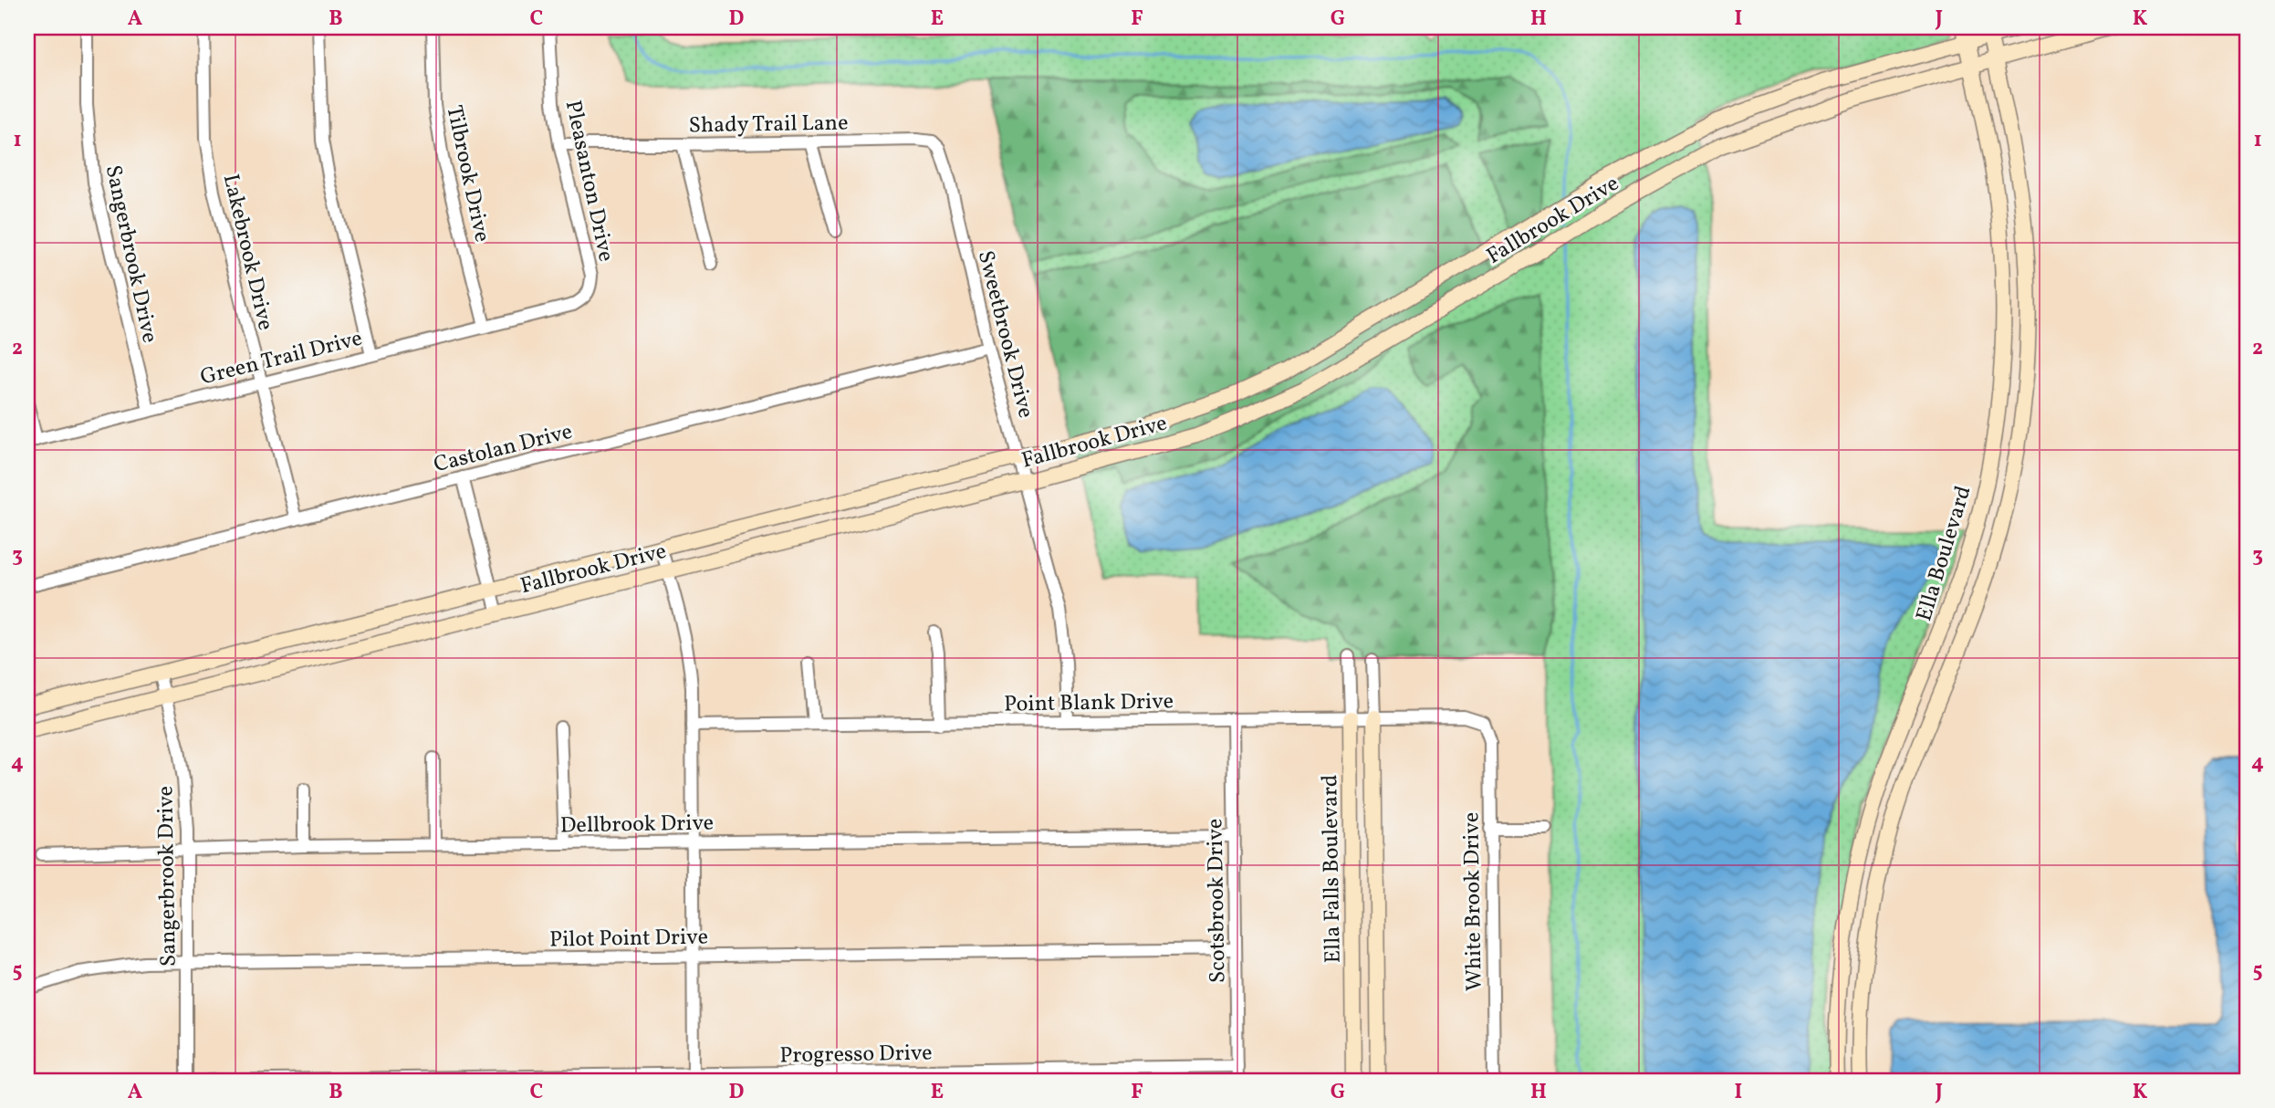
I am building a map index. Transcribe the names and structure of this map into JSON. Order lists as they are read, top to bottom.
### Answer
{
  "streets": {
    "main road": ["Fallbrook Drive", "Ella Boulevard", "Ella Falls Boulevard"],
    "street": [
      "Shady Trail Lane",
      "Tilbrook Drive",
      "Pleasanton Drive",
      "Lakebrook Drive",
      "Sangerbrook Drive",
      "Sweetbrook Drive",
      "Green Trail Drive",
      "Castolan Drive",
      "Point Blank Drive",
      "Dellbrook Drive",
      "Scotsbrook Drive",
      "White Brook Drive",
      "Pilot Point Drive",
      "Progresso Drive"
    ]
  },
  "crossings": [
    ["Shady Trail Lane", "Pleasanton Drive"],
    ["Shady Trail Lane", "Sweetbrook Drive"],
    ["Tilbrook Drive", "Green Trail Drive"],
    ["Pleasanton Drive", "Green Trail Drive"],
    ["Fallbrook Drive", "Sangerbrook Drive"],
    ["Fallbrook Drive", "Sweetbrook Drive"],
    ["Fallbrook Drive", "Ella Boulevard"],
    ["Lakebrook Drive", "Green Trail Drive"],
    ["Lakebrook Drive", "Castolan Drive"],
    ["Sangerbrook Drive", "Green Trail Drive"],
    ["Sangerbrook Drive", "Dellbrook Drive"],
    ["Sangerbrook Drive", "Pilot Point Drive"],
    ["Sweetbrook Drive", "Castolan Drive"],
    ["Sweetbrook Drive", "Point Blank Drive"],
    ["Point Blank Drive", "Ella Falls Boulevard"],
    ["Point Blank Drive", "Scotsbrook Drive"],
    ["Point Blank Drive", "White Brook Drive"],
    ["Dellbrook Drive", "Scotsbrook Drive"],
    ["Scotsbrook Drive", "Pilot Point Drive"],
    ["Scotsbrook Drive", "Progresso Drive"]
  ],
  "grid": {
    "columns": [
      "A",
      "B",
      "C",
      "D",
      "E",
      "F",
      "G",
      "H",
      "I",
      "J",
      "K"
    ],
    "rows": [
      "1",
      "2",
      "3",
      "4",
      "5"
    ]
  }
}
